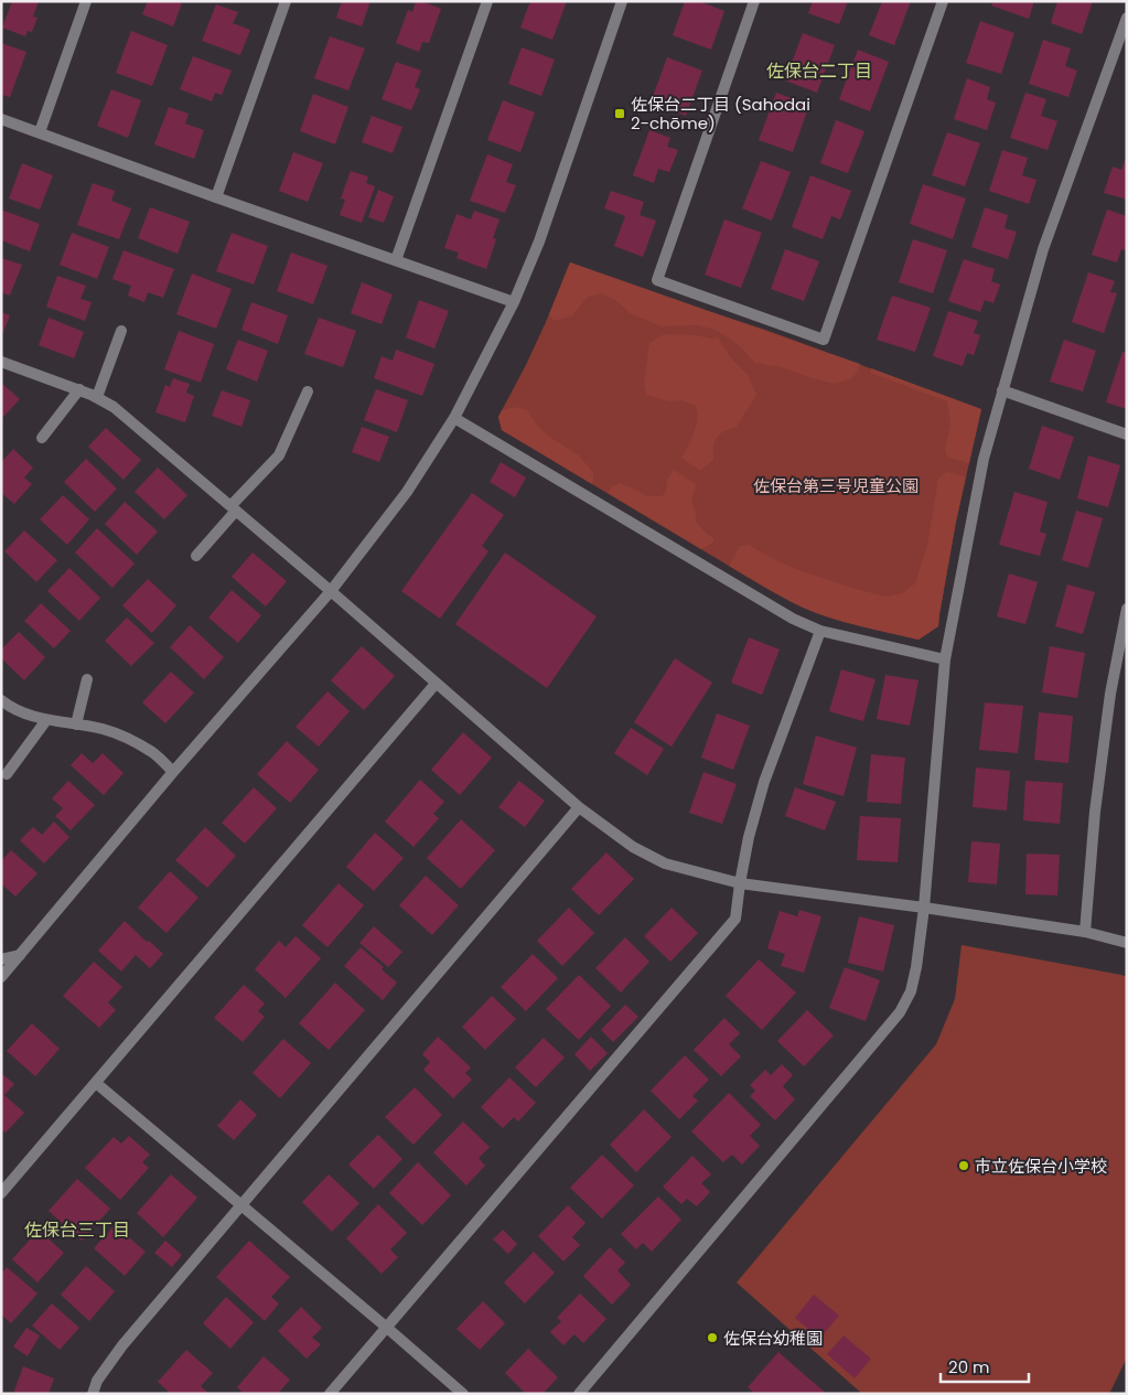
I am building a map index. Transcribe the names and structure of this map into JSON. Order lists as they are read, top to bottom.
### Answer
{
  "districts": ["佐保台二丁目", "佐保台三丁目"],
  "parks": ["佐保台第三号児童公園"],
  "places": {
    "transit": ["佐保台二丁目 (Sahodai 2-chōme)"],
    "other": ["市立佐保台小学校", "佐保台幼稚園"]
  },
  "scale_bar": "20 m"
}
